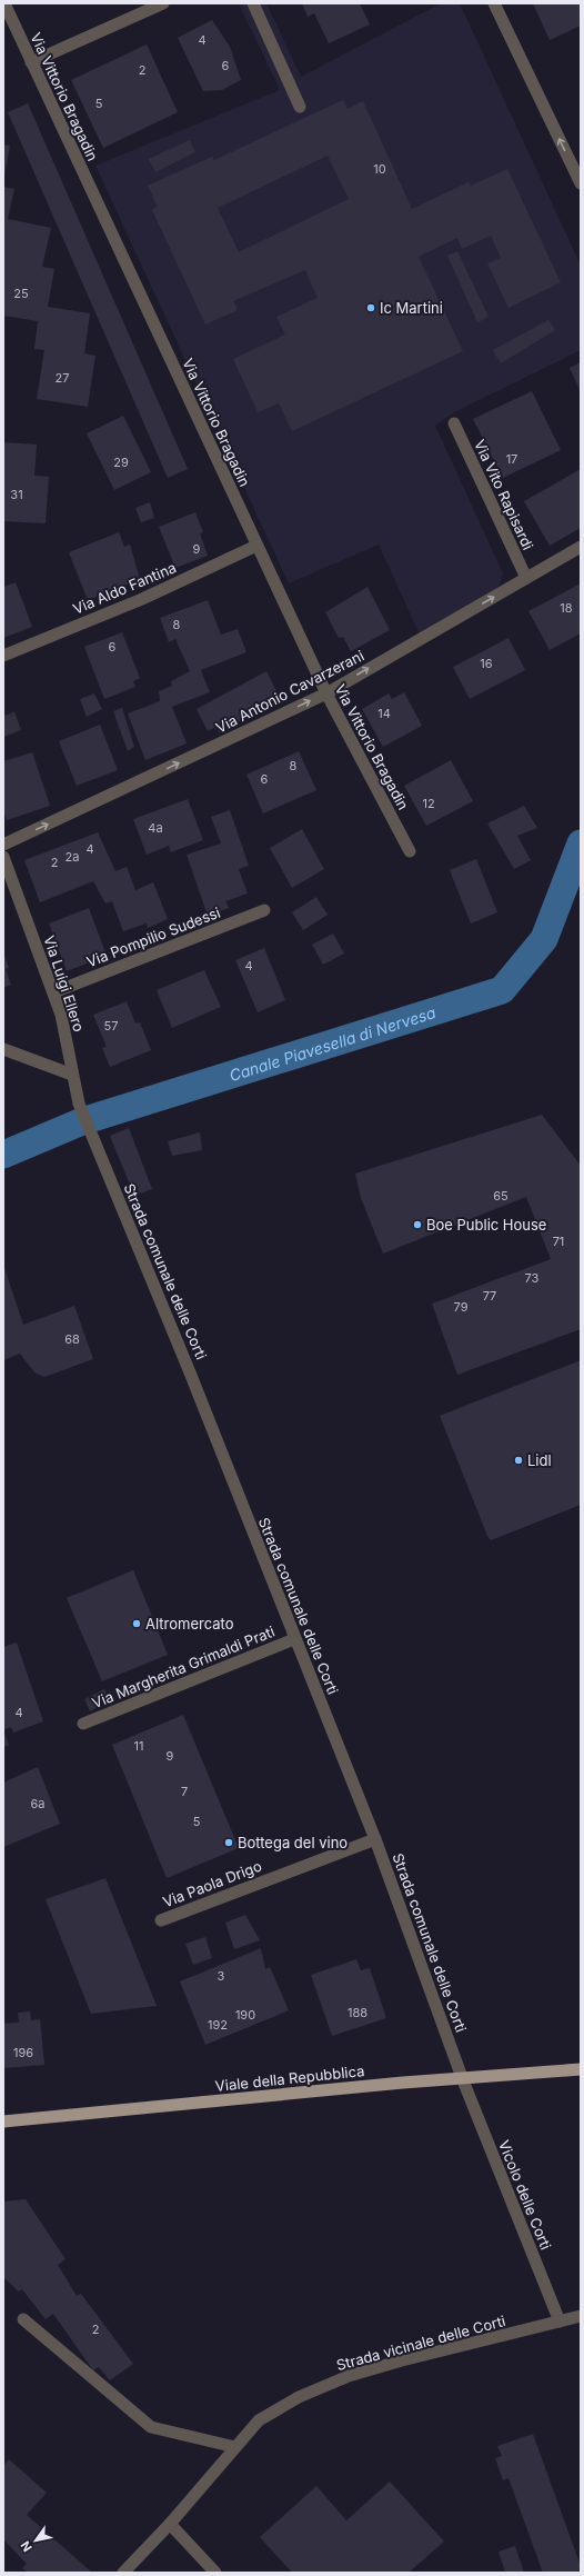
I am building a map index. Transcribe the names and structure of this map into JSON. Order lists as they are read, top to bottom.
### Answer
{
  "streets": {
    "main road": ["Viale della Repubblica"],
    "street": [
      "Via Vittorio Bragadin",
      "Via Vito Rapisardi",
      "Via Aldo Fantina",
      "Via Antonio Cavarzerani",
      "Via Pompilio Sudessi",
      "Via Luigi Ellero",
      "Strada comunale delle Corti",
      "Via Margherita Grimaldi Prati",
      "Via Paola Drigo",
      "Vicolo delle Corti",
      "Strada vicinale delle Corti"
    ]
  },
  "crossings": [
    ["Via Vittorio Bragadin", "Via Aldo Fantina"],
    ["Via Vittorio Bragadin", "Via Antonio Cavarzerani"],
    ["Via Vito Rapisardi", "Via Antonio Cavarzerani"],
    ["Via Pompilio Sudessi", "Via Luigi Ellero"],
    ["Via Luigi Ellero", "Strada comunale delle Corti"],
    ["Strada comunale delle Corti", "Via Margherita Grimaldi Prati"],
    ["Strada comunale delle Corti", "Via Paola Drigo"],
    ["Strada comunale delle Corti", "Viale della Repubblica"],
    ["Strada comunale delle Corti", "Vicolo delle Corti"],
    ["Viale della Repubblica", "Vicolo delle Corti"],
    ["Vicolo delle Corti", "Strada vicinale delle Corti"]
  ],
  "one_way": ["Via Antonio Cavarzerani"],
  "water": ["Canale Piavesella di Nervesa"],
  "places": [
    "Ic Martini",
    "Boe Public House",
    "Lidl",
    "Altromercato",
    "Bottega del vino"
  ],
  "house_numbers": [
    "4",
    "6",
    "2",
    "5",
    "10",
    "25",
    "27",
    "17",
    "29",
    "31",
    "9",
    "18",
    "8",
    "6",
    "16",
    "14",
    "8",
    "6",
    "12",
    "4a",
    "4",
    "2a",
    "2",
    "4",
    "57",
    "65",
    "71",
    "73",
    "77",
    "79",
    "68",
    "4",
    "11",
    "9",
    "7",
    "6a",
    "5",
    "3",
    "188",
    "190",
    "192",
    "196",
    "2"
  ],
  "north": "bottom left"
}
